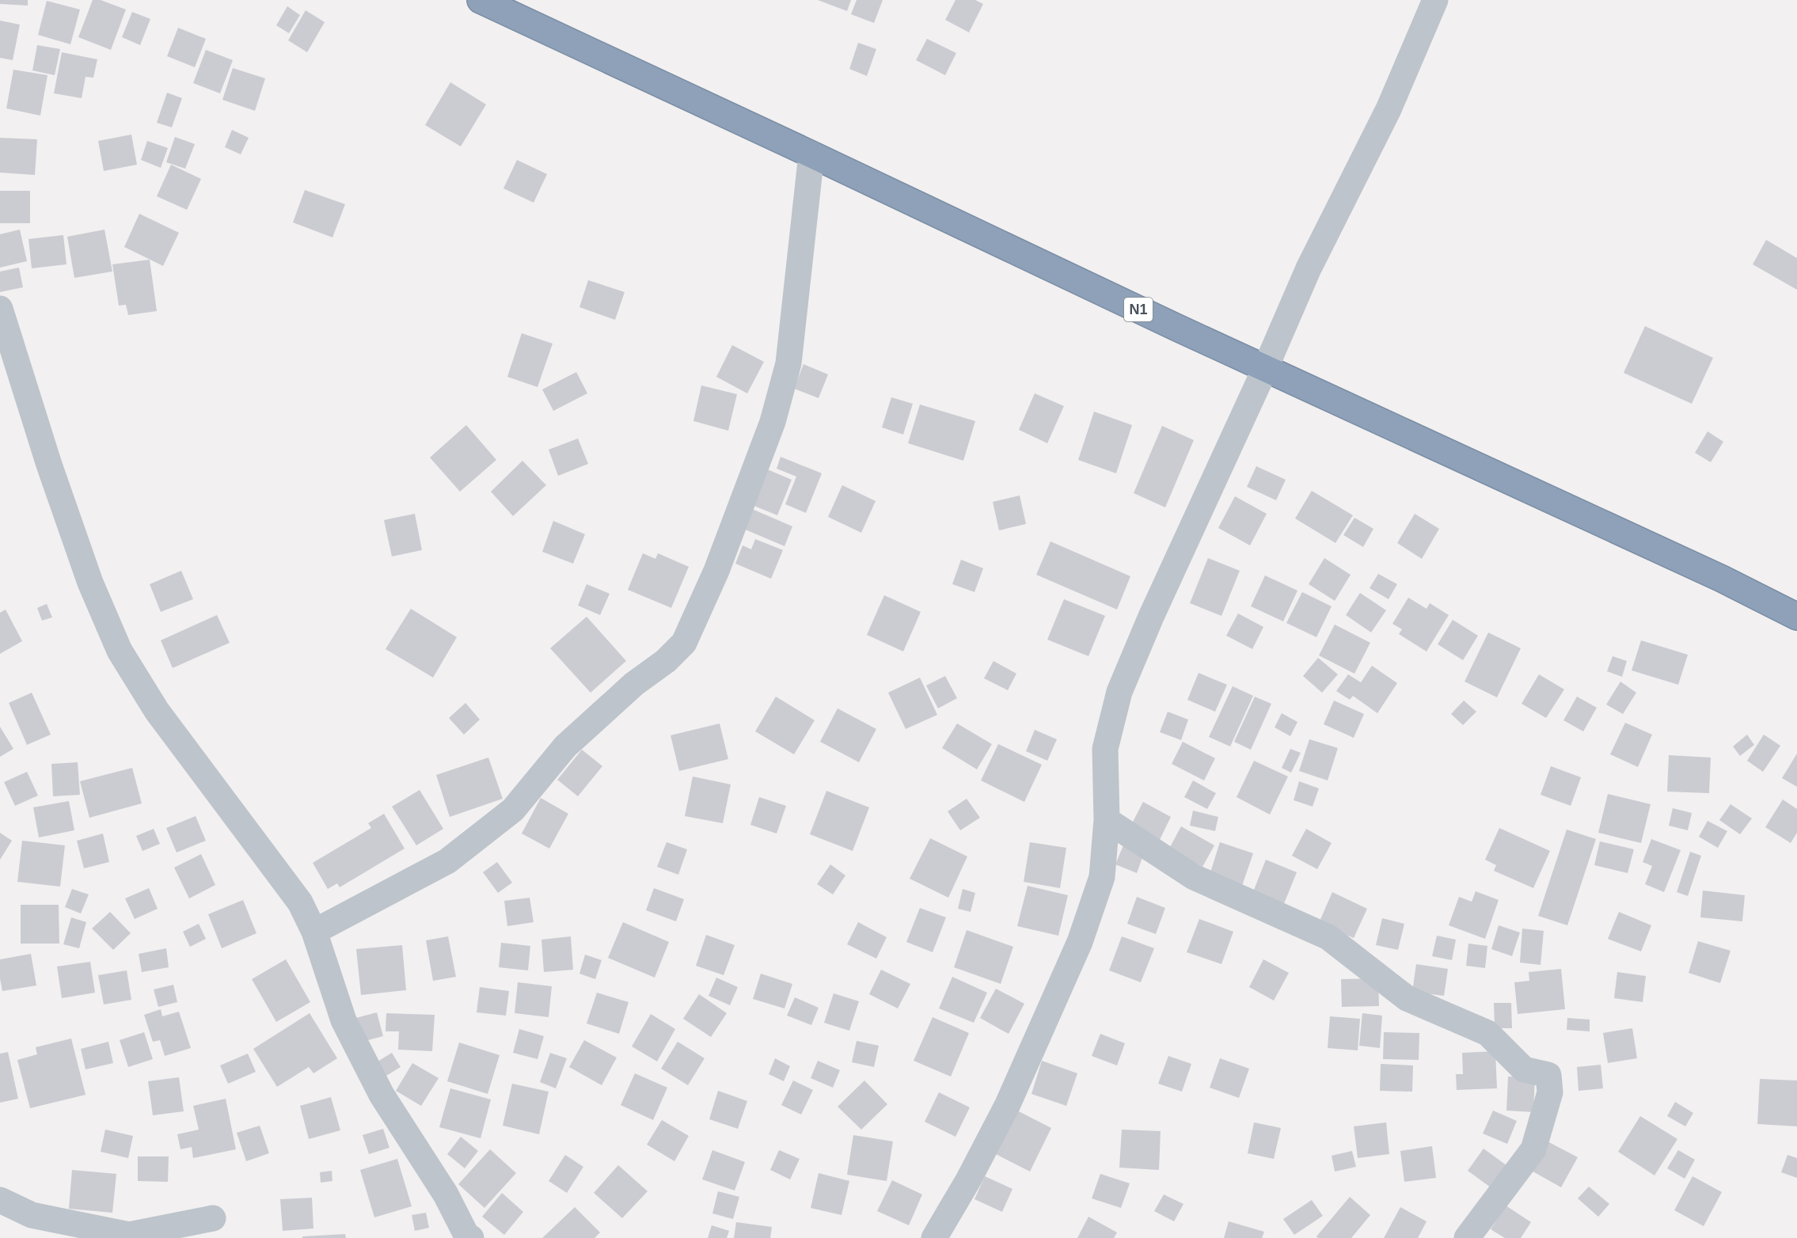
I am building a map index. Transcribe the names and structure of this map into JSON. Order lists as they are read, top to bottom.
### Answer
{
  "streets": {
    "highway": ["N1"]
  }
}
